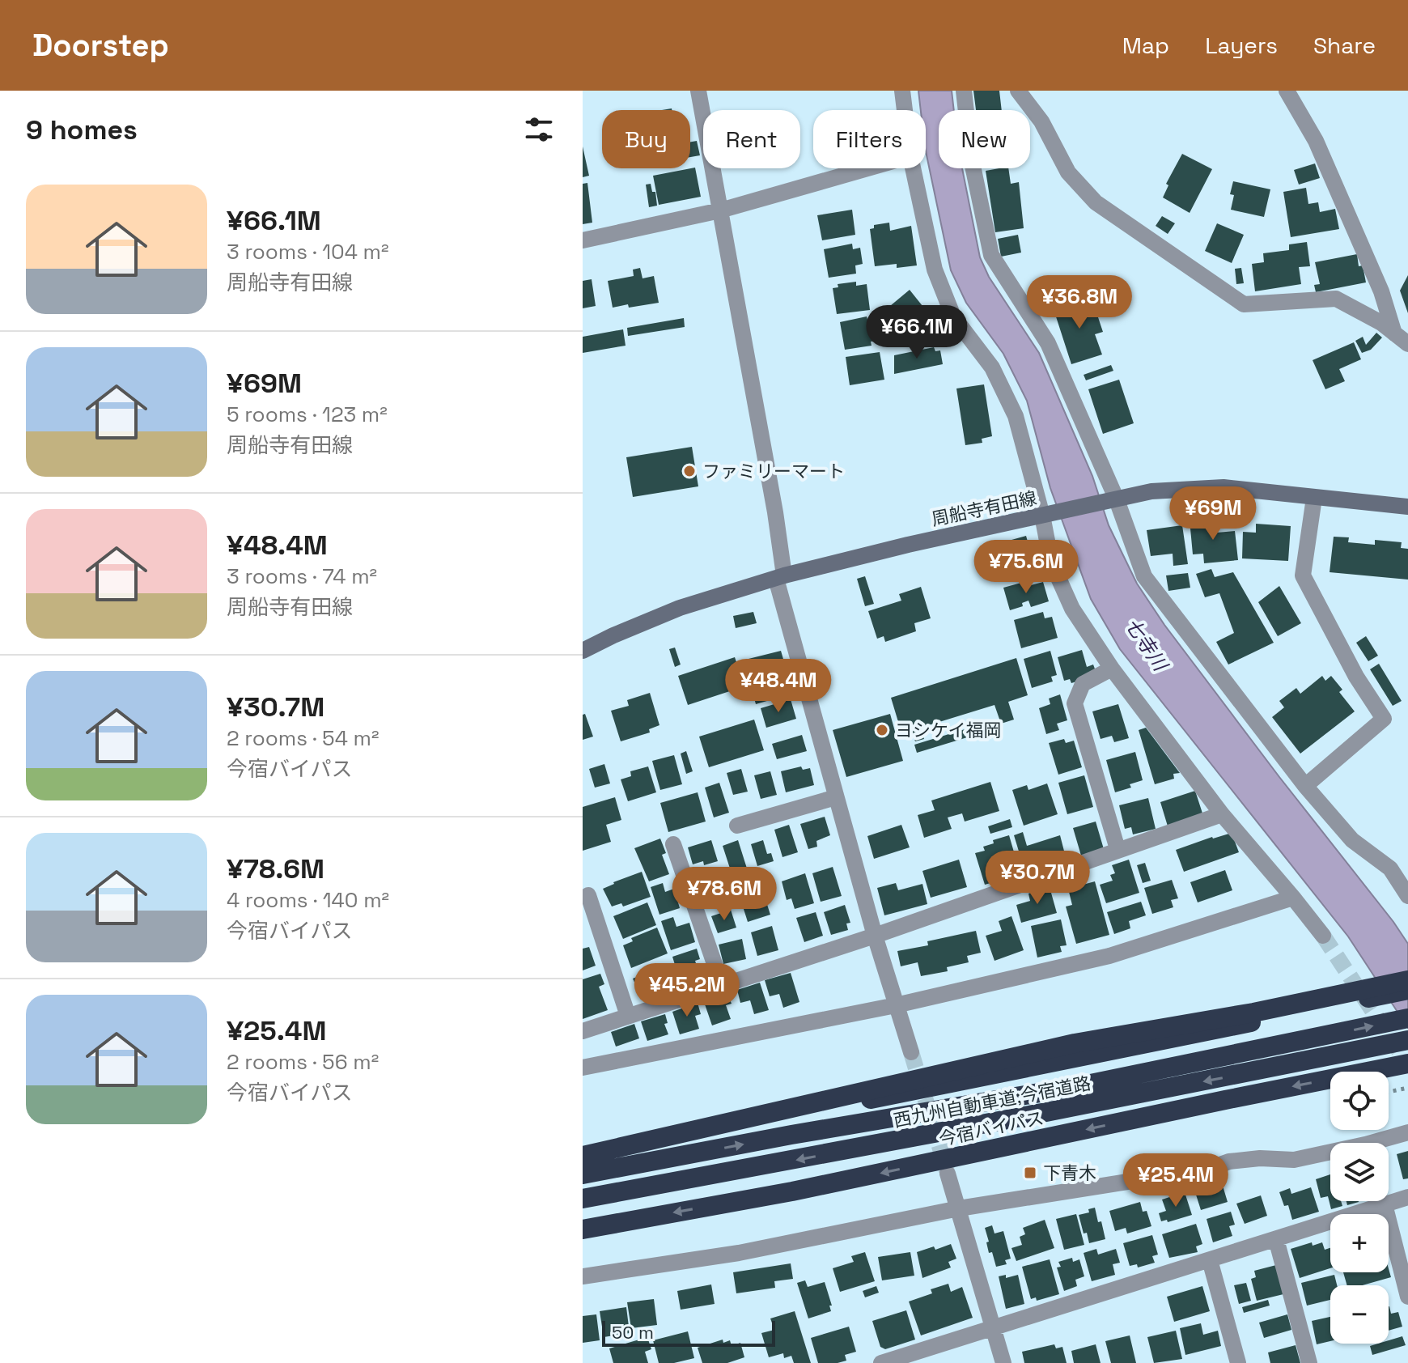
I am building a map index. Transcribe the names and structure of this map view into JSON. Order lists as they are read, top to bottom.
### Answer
{
  "streets": {
    "highway": ["西九州自動車道;今宿道路", "今宿バイパス"],
    "main road": ["周船寺有田線"]
  },
  "water": ["七寺川"],
  "places": {
    "other": ["ファミリーマート", "ヨシケイ福岡"],
    "transit": ["下青木"]
  },
  "scale_bar": "50 m",
  "page": {
    "header": "Doorstep",
    "nav": ["Map", "Layers", "Share"],
    "heading": "9 homes",
    "chip": [
      "Buy",
      "Rent",
      "Filters",
      "New"
    ],
    "list": [
      {
        "name": "¥66.1M",
        "note": "3 rooms · 104 m² · 周船寺有田線"
      },
      {
        "name": "¥69M",
        "note": "5 rooms · 123 m² · 周船寺有田線"
      },
      {
        "name": "¥48.4M",
        "note": "3 rooms · 74 m² · 周船寺有田線"
      },
      {
        "name": "¥30.7M",
        "note": "2 rooms · 54 m² · 今宿バイパス"
      },
      {
        "name": "¥78.6M",
        "note": "4 rooms · 140 m² · 今宿バイパス"
      },
      {
        "name": "¥25.4M",
        "note": "2 rooms · 56 m² · 今宿バイパス"
      }
    ],
    "price": [
      "¥36.8M",
      "¥66.1M",
      "¥69M",
      "¥75.6M",
      "¥48.4M",
      "¥30.7M",
      "¥78.6M",
      "¥45.2M",
      "¥25.4M"
    ],
    "map_buttons": ["+", "−"],
    "scale": "50 m"
  }
}
